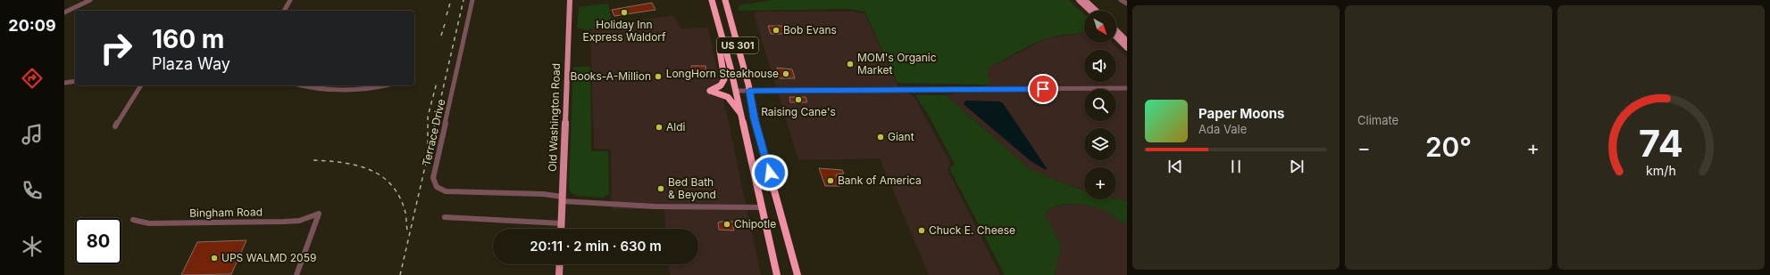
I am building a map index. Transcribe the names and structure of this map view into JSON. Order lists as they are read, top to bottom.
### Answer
{
  "streets": {
    "highway": ["US 301"],
    "main road": ["Old Washington Road"],
    "street": ["Terrace Drive", "Bingham Road"]
  },
  "crossings": [
    ["Old Washington Road", "Terrace Drive"]
  ],
  "places": [
    "Holiday Inn Express Waldorf",
    "Bob Evans",
    "MOM's Organic Market",
    "LongHorn Steakhouse",
    "Books-A-Million",
    "Raising Cane's",
    "Aldi",
    "Giant",
    "Bank of America",
    "Bed Bath & Beyond",
    "Chipotle",
    "Chuck E. Cheese",
    "UPS WALMD 2059"
  ],
  "north": "bottom right",
  "page": {
    "tabs": "20:09",
    "tile": "Climate",
    "map_buttons": "+",
    "turn": ["160 m", "Plaza Way"],
    "song": ["Paper Moons", "Ada Vale"],
    "heat": ["−", "20°", "+"],
    "limit": "80",
    "trip": "20:11 · 2 min · 630 m",
    "gauge": ["74", "km/h"]
  }
}
